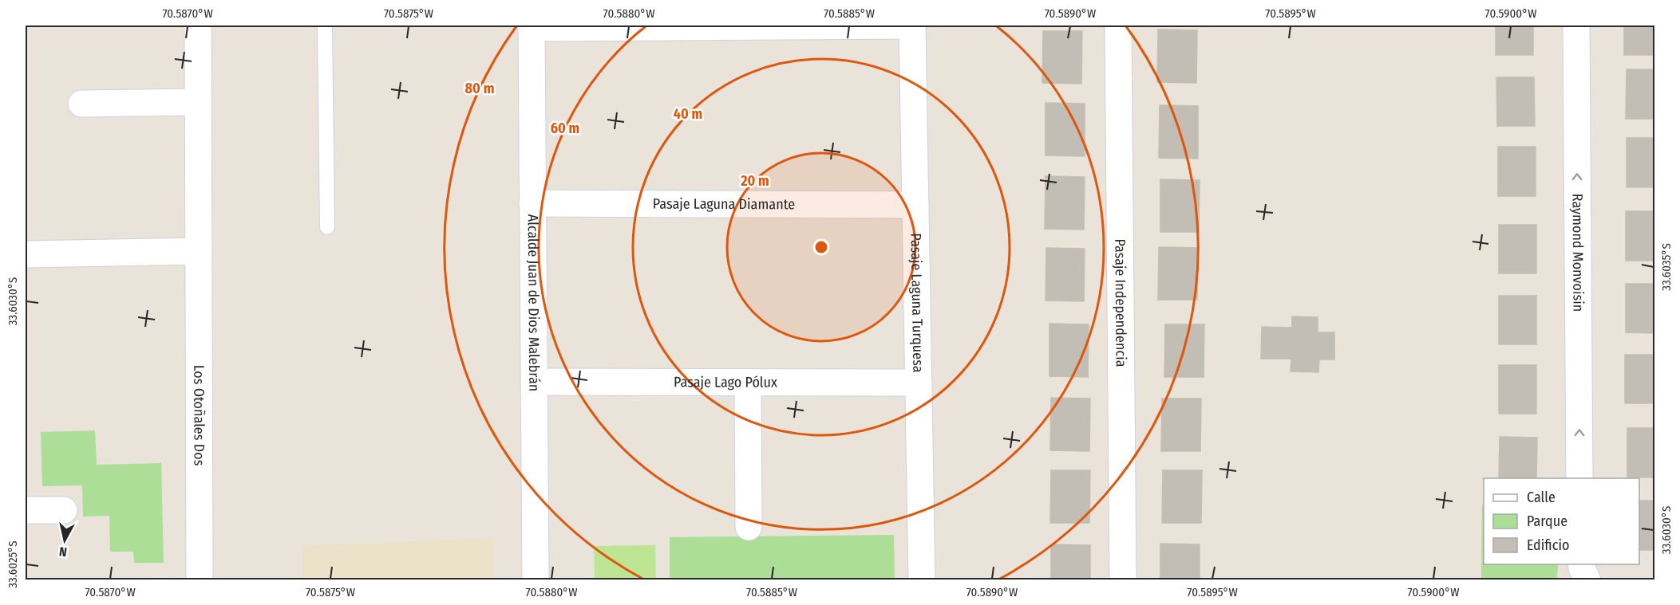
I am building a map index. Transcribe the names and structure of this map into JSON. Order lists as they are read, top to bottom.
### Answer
{
  "streets": {
    "street": [
      "Pasaje Laguna Diamante",
      "Raymond Monvoisin",
      "Alcalde Juan de Dios Malebrán",
      "Pasaje Laguna Turquesa",
      "Pasaje Independencia",
      "Pasaje Lago Pólux",
      "Los Otoñales Dos"
    ]
  },
  "crossings": [
    ["Pasaje Laguna Diamante", "Alcalde Juan de Dios Malebrán"],
    ["Pasaje Laguna Diamante", "Pasaje Laguna Turquesa"],
    ["Alcalde Juan de Dios Malebrán", "Pasaje Lago Pólux"],
    ["Pasaje Laguna Turquesa", "Pasaje Lago Pólux"]
  ],
  "one_way": ["Raymond Monvoisin"],
  "legend": ["Calle", "Parque", "Edificio"],
  "north": "bottom",
  "coordinates": [
    "70.5870°W",
    "70.5875°W",
    "70.5880°W",
    "70.5885°W",
    "70.5890°W",
    "70.5895°W",
    "70.5900°W",
    "33.6035°S",
    "33.6030°S",
    "33.6025°S"
  ],
  "rings": [
    "80 m",
    "40 m",
    "60 m",
    "20 m"
  ]
}
